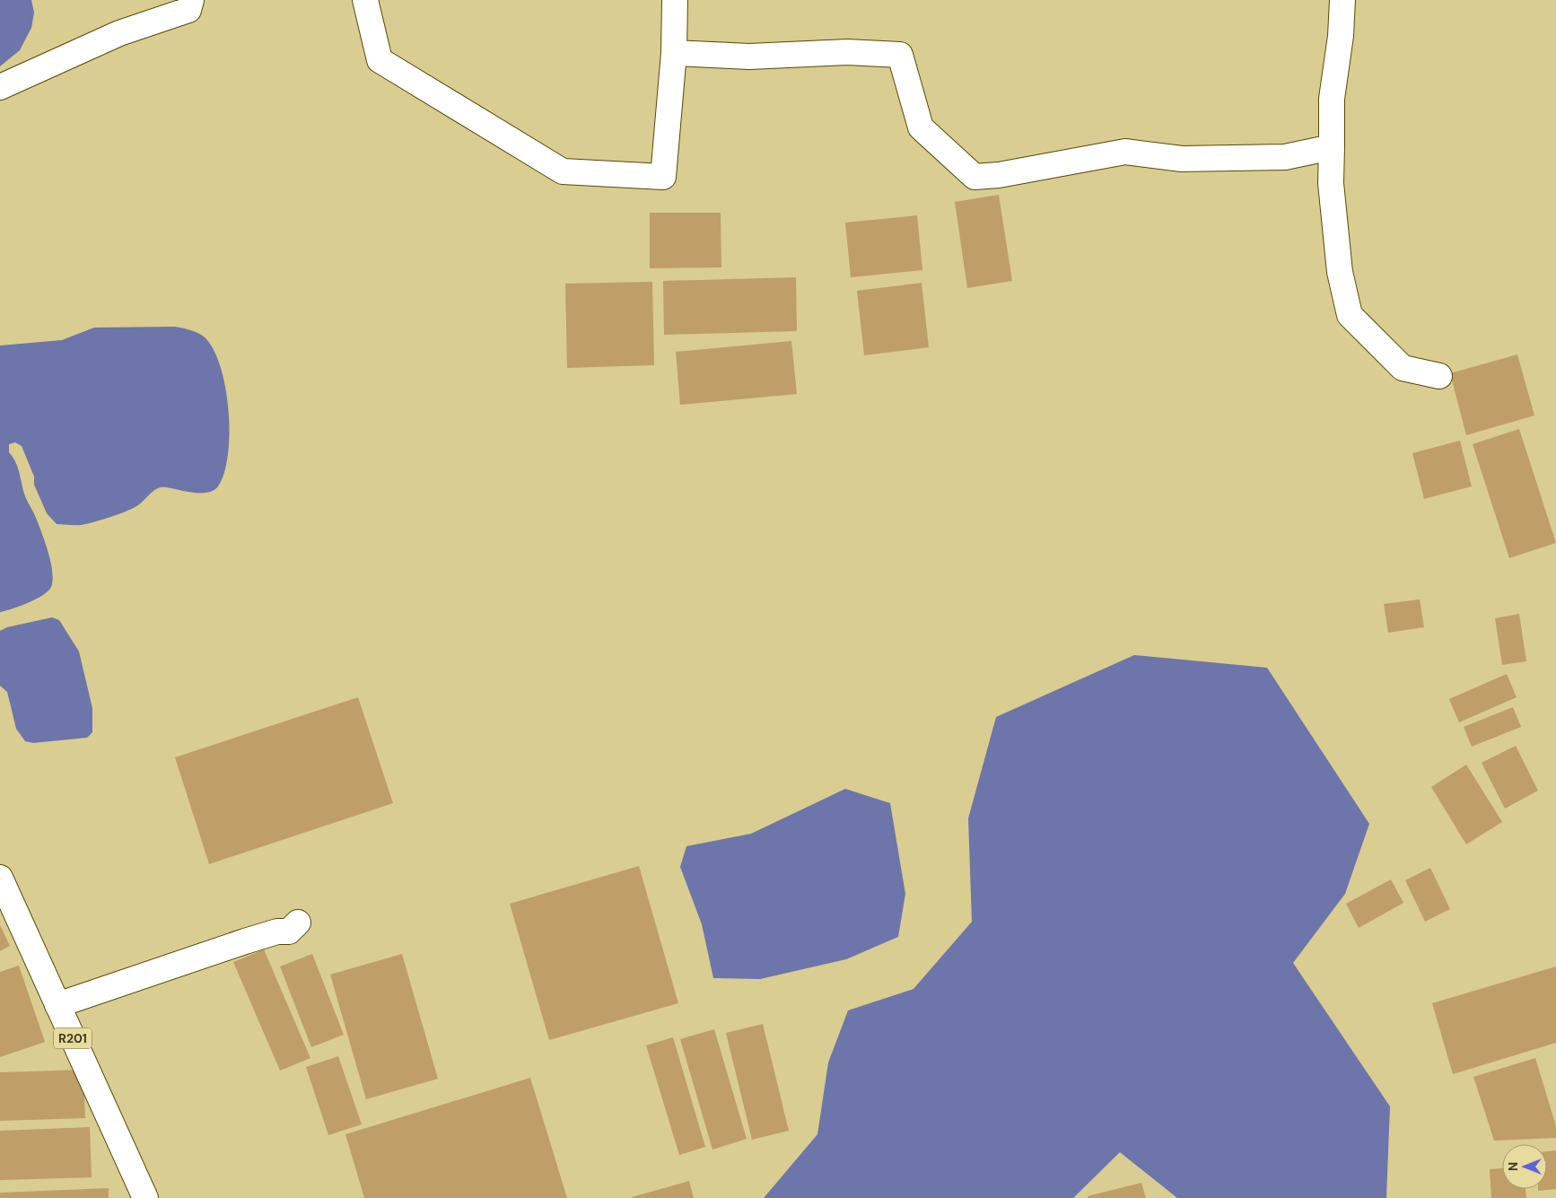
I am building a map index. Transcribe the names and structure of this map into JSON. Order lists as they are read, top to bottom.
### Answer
{
  "streets": {
    "street": ["R201"]
  },
  "north": "left"
}
